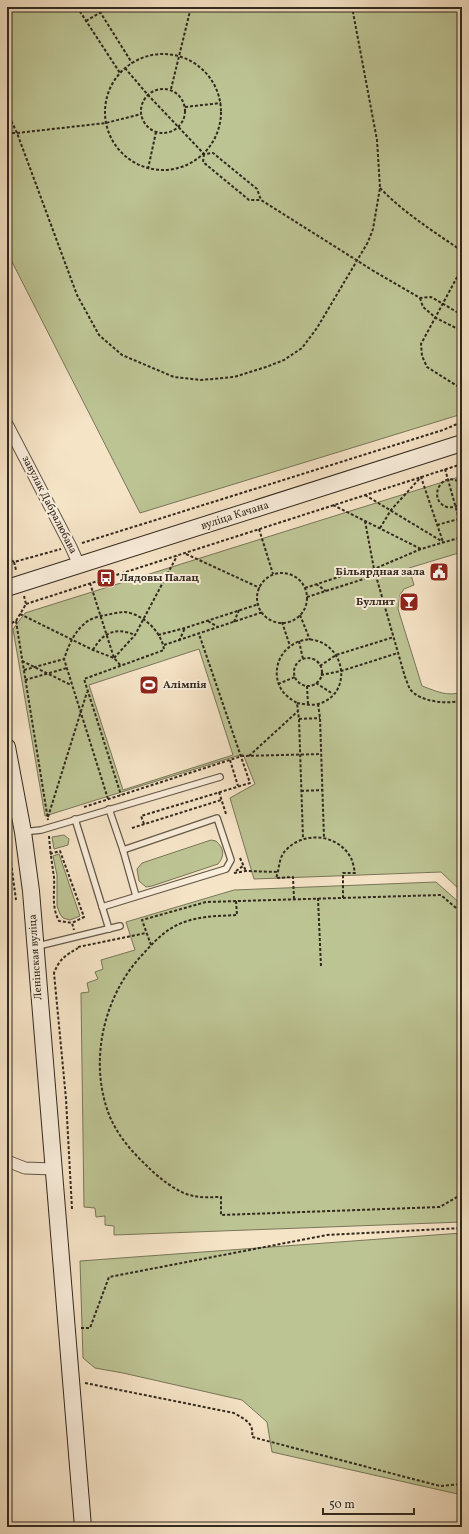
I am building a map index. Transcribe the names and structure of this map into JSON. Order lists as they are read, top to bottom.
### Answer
{
  "streets": {
    "main road": ["вуліца Качана", "Ленінская вуліца"],
    "street": ["завулак Дабралюбава"]
  },
  "crossings": [
    ["завулак Дабралюбава", "вуліца Качана"]
  ],
  "places": {
    "public building": ["Більярдная зала"],
    "bus stop": ["Лядовы Палац"],
    "bar": ["Буллит"],
    "sports": ["Алімпія"]
  },
  "scale_bar": "50 m"
}
